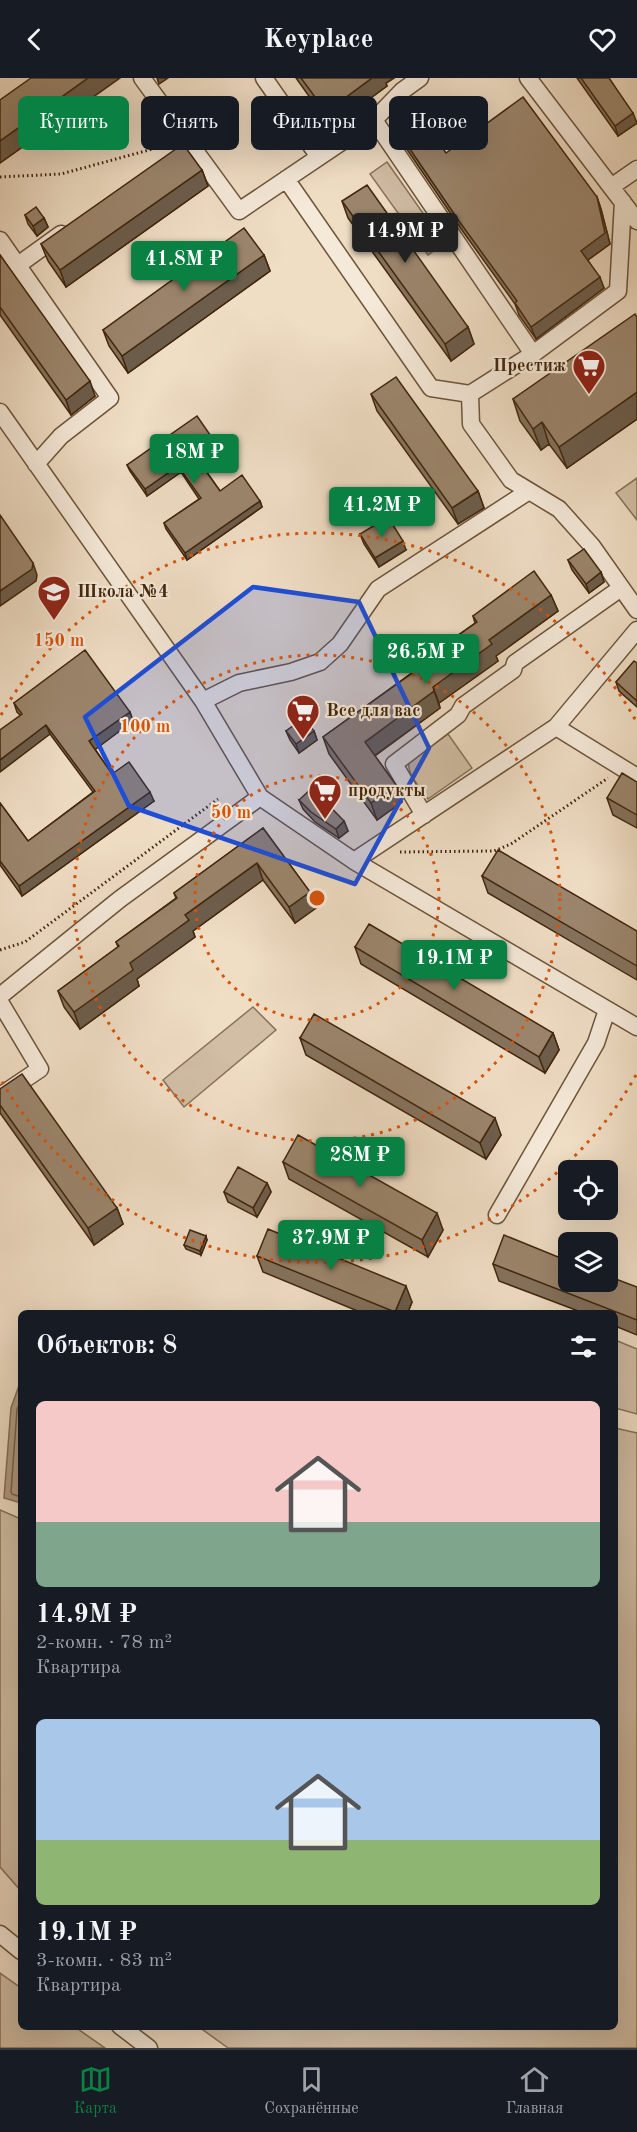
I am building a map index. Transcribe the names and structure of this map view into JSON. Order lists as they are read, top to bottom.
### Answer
{
  "places": {
    "supermarket": ["Престиж", "Все для вас", "продукты"],
    "school or university": ["Школа №4"]
  },
  "page": {
    "header": "Keyplace",
    "chip": [
      "Купить",
      "Снять",
      "Фильтры",
      "Новое"
    ],
    "price": [
      "14.9M ₽",
      "41.8M ₽",
      "18M ₽",
      "41.2M ₽",
      "26.5M ₽",
      "19.1M ₽",
      "28M ₽",
      "37.9M ₽"
    ],
    "heading": "Объектов: 8",
    "list": [
      {
        "name": "14.9M ₽",
        "note": "2-комн. · 78 m² · Квартира"
      },
      {
        "name": "19.1M ₽",
        "note": "3-комн. · 83 m² · Квартира"
      }
    ],
    "tabs": ["Карта", "Сохранённые", "Главная"]
  },
  "rings": ["150 m", "100 m", "50 m"]
}
